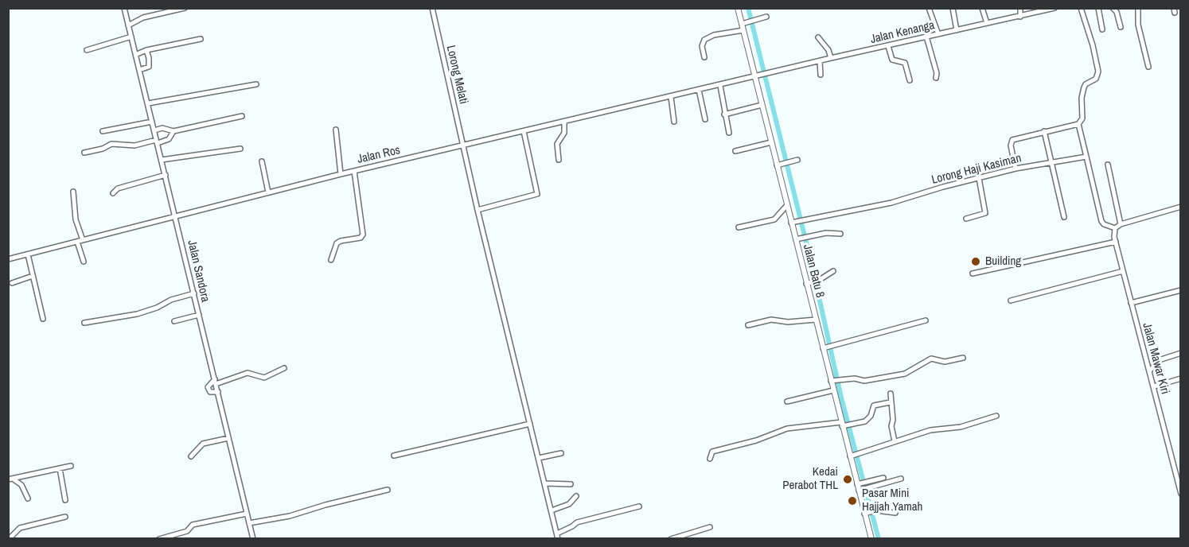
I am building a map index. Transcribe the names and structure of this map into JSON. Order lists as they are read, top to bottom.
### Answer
{
  "streets": {
    "street": [
      "Jalan Kenanga",
      "Lorong Melati",
      "Jalan Ros",
      "Lorong Haji Kasiman",
      "Jalan Sandora",
      "Jalan Batu 8",
      "Jalan Mawar Kiri"
    ]
  },
  "crossings": [
    ["Jalan Kenanga", "Jalan Ros"],
    ["Jalan Kenanga", "Jalan Batu 8"],
    ["Lorong Melati", "Jalan Ros"],
    ["Jalan Ros", "Jalan Sandora"],
    ["Jalan Ros", "Jalan Batu 8"],
    ["Lorong Haji Kasiman", "Jalan Batu 8"]
  ],
  "places": ["Building", "Kedai Perabot THL", "Pasar Mini Hajjah Yamah"]
}
